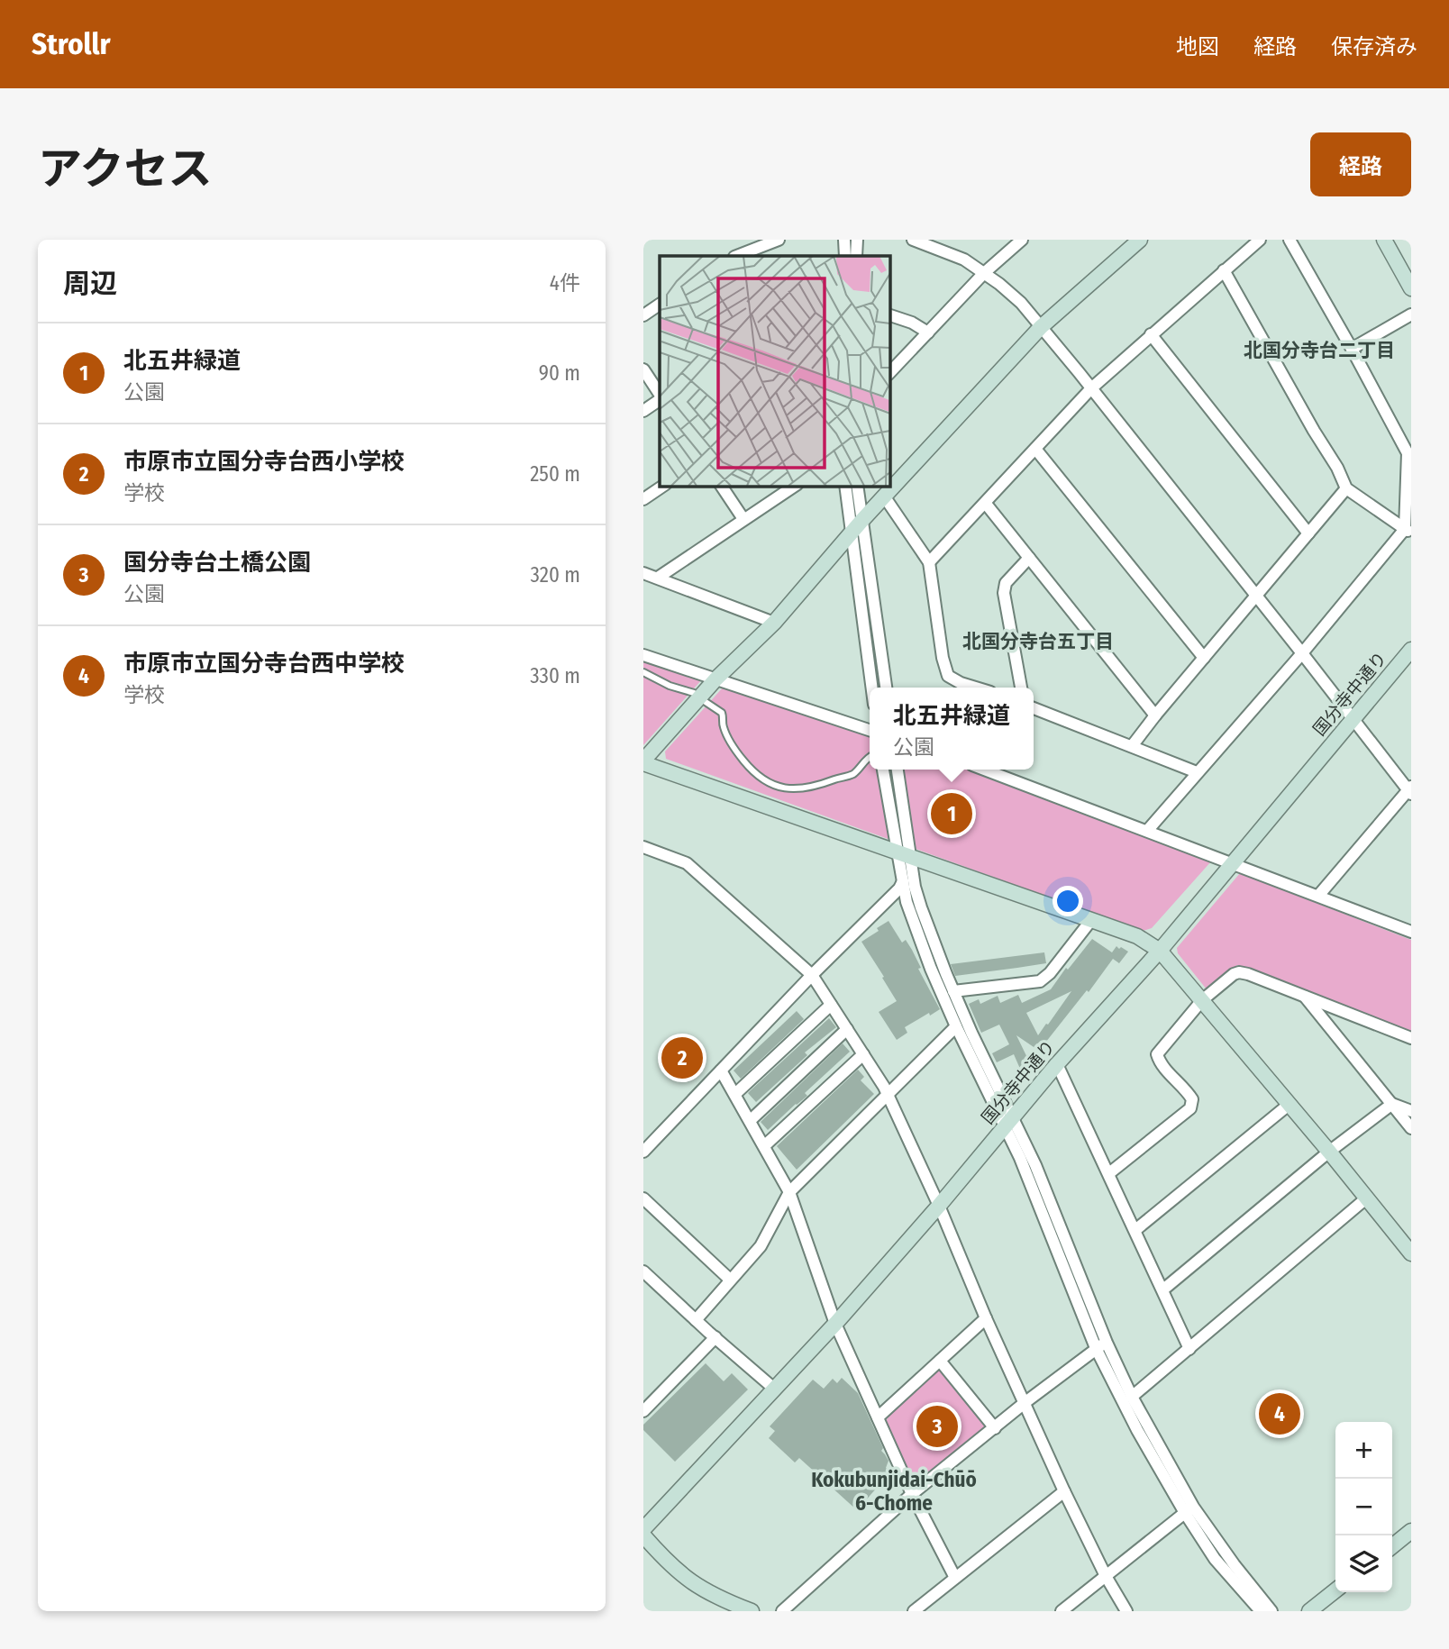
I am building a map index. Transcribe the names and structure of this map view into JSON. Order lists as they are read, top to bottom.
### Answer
{
  "streets": {
    "street": ["国分寺中通り"]
  },
  "districts": ["北国分寺台二丁目", "北国分寺台五丁目", "Kokubunjidai-Chūō 6-Chome"],
  "page": {
    "header": "Strollr",
    "nav": ["地図", "経路", "保存済み"],
    "title": "アクセス",
    "buttons": "経路",
    "heading": ["周辺", "4件"],
    "list": [
      {
        "mark": "1",
        "name": "北五井緑道",
        "note": "公園",
        "value": "90 m"
      },
      {
        "mark": "2",
        "name": "市原市立国分寺台西小学校",
        "note": "学校",
        "value": "250 m"
      },
      {
        "mark": "3",
        "name": "国分寺台土橋公園",
        "note": "公園",
        "value": "320 m"
      },
      {
        "mark": "4",
        "name": "市原市立国分寺台西中学校",
        "note": "学校",
        "value": "330 m"
      }
    ],
    "popup": ["北五井緑道", "公園"],
    "pins": [
      "1",
      "2",
      "4",
      "3"
    ],
    "map_buttons": ["+", "−"]
  }
}
